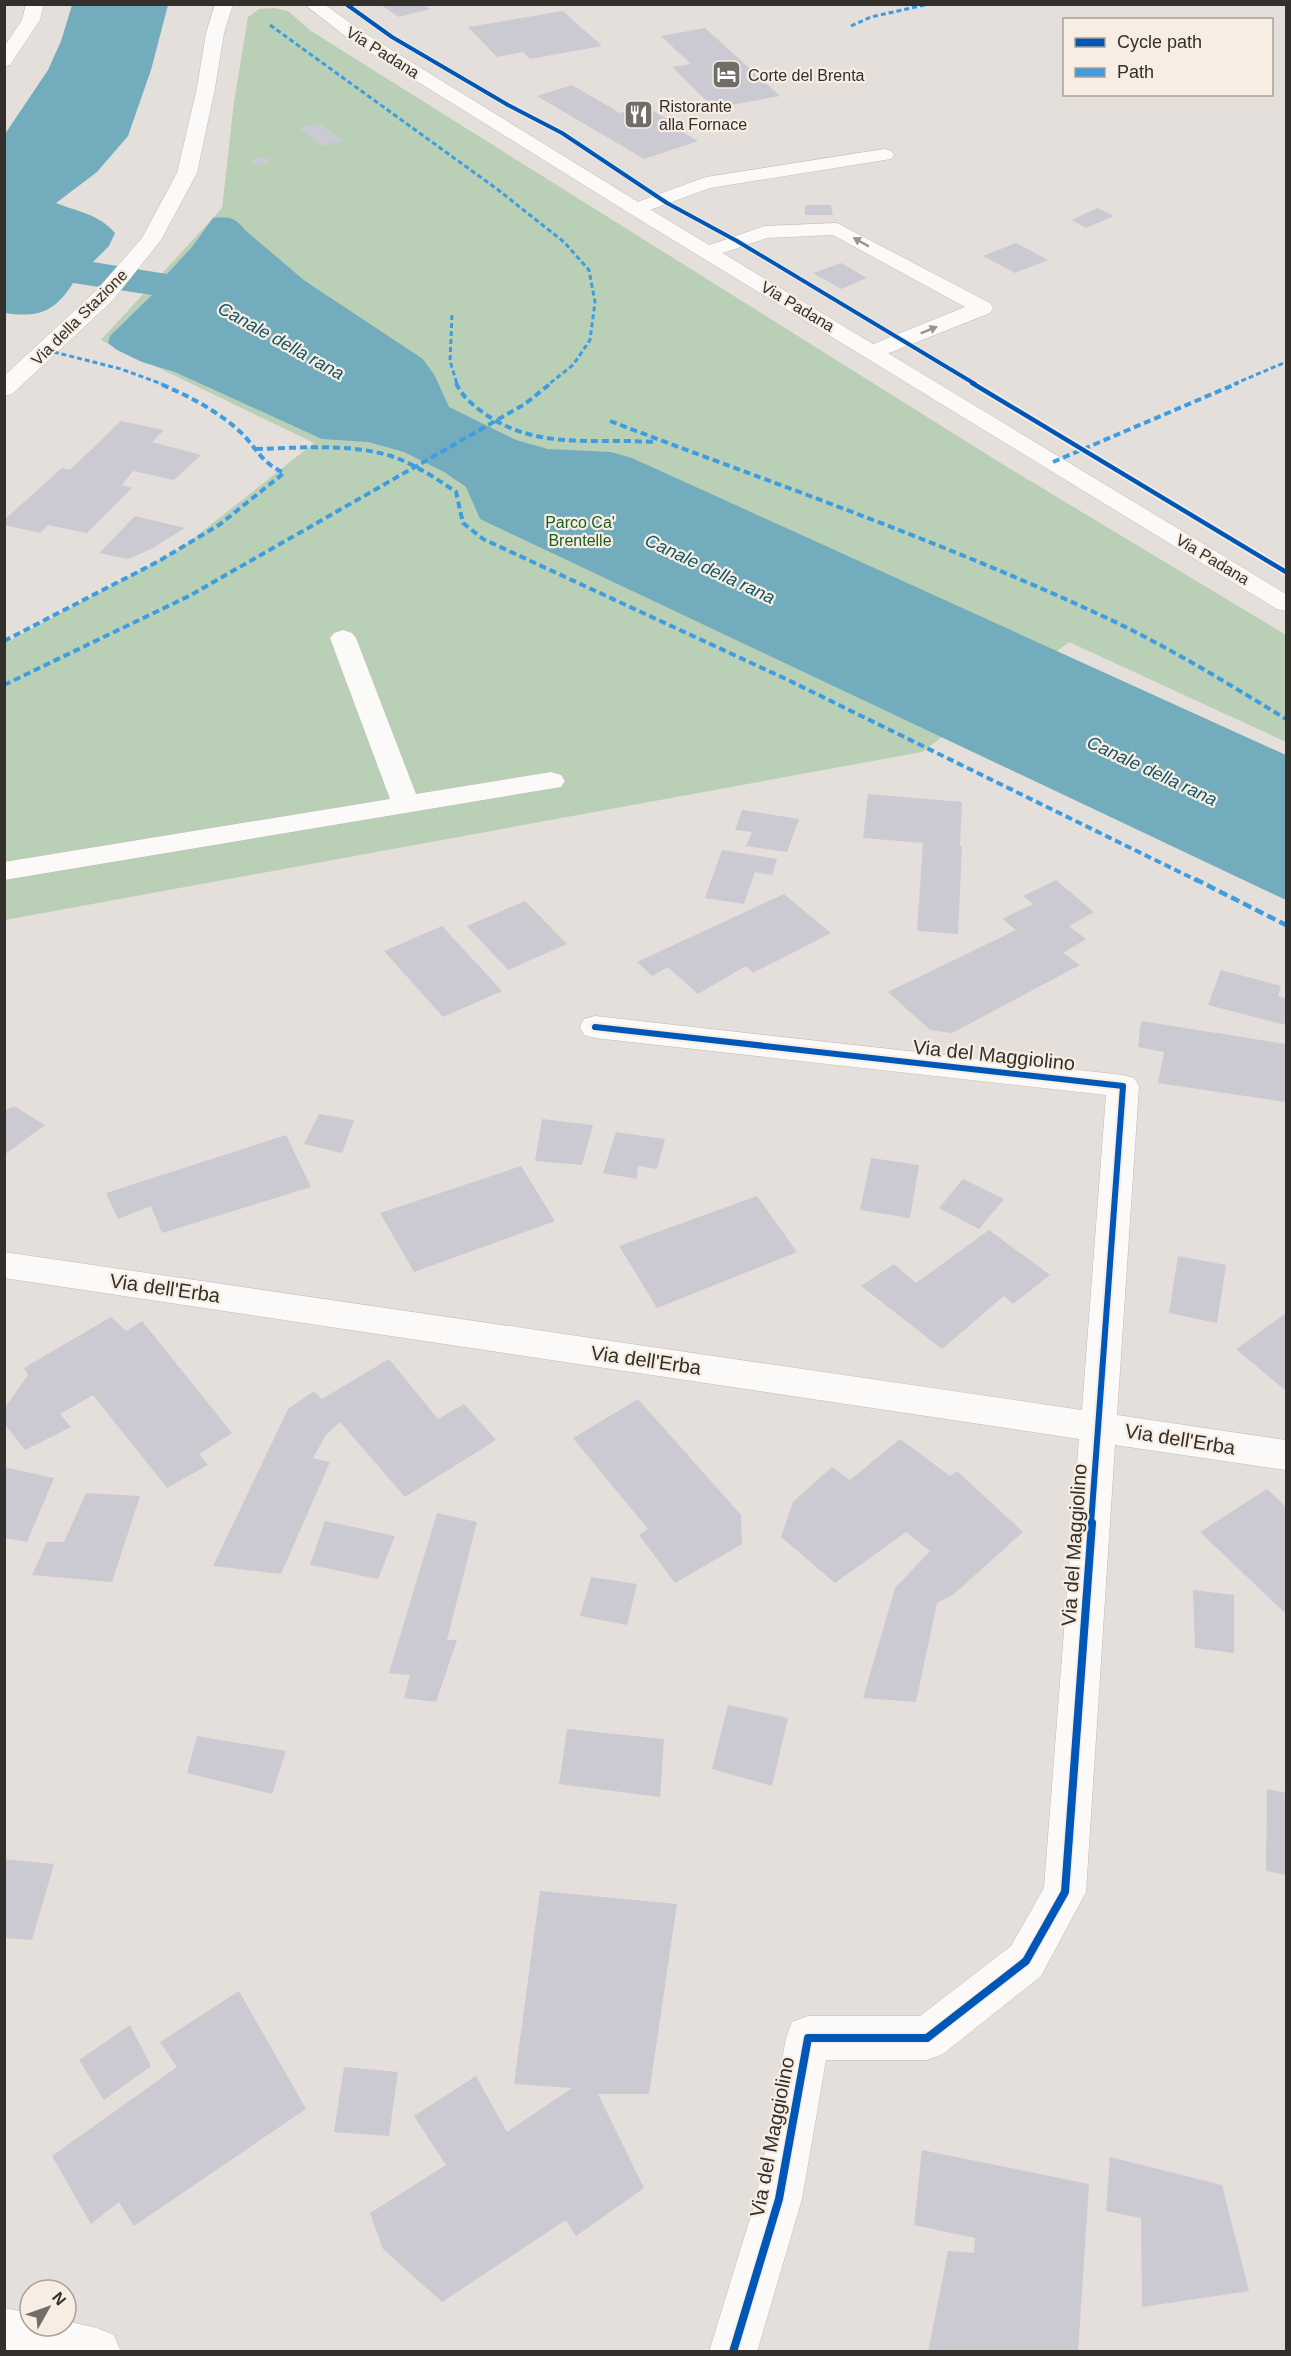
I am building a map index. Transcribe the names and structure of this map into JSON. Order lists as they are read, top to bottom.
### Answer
{
  "streets": {
    "street": [
      "Via Padana",
      "Via della Stazione",
      "Via del Maggiolino",
      "Via dell'Erba"
    ]
  },
  "crossings": [
    ["Via del Maggiolino", "Via dell'Erba"]
  ],
  "water": ["Canale della rana"],
  "parks": ["Parco Ca' Brentelle"],
  "places": {
    "hotel": ["Corte del Brenta"],
    "restaurant": ["Ristorante alla Fornace"]
  },
  "legend": ["Cycle path", "Path"],
  "north": "top right"
}
